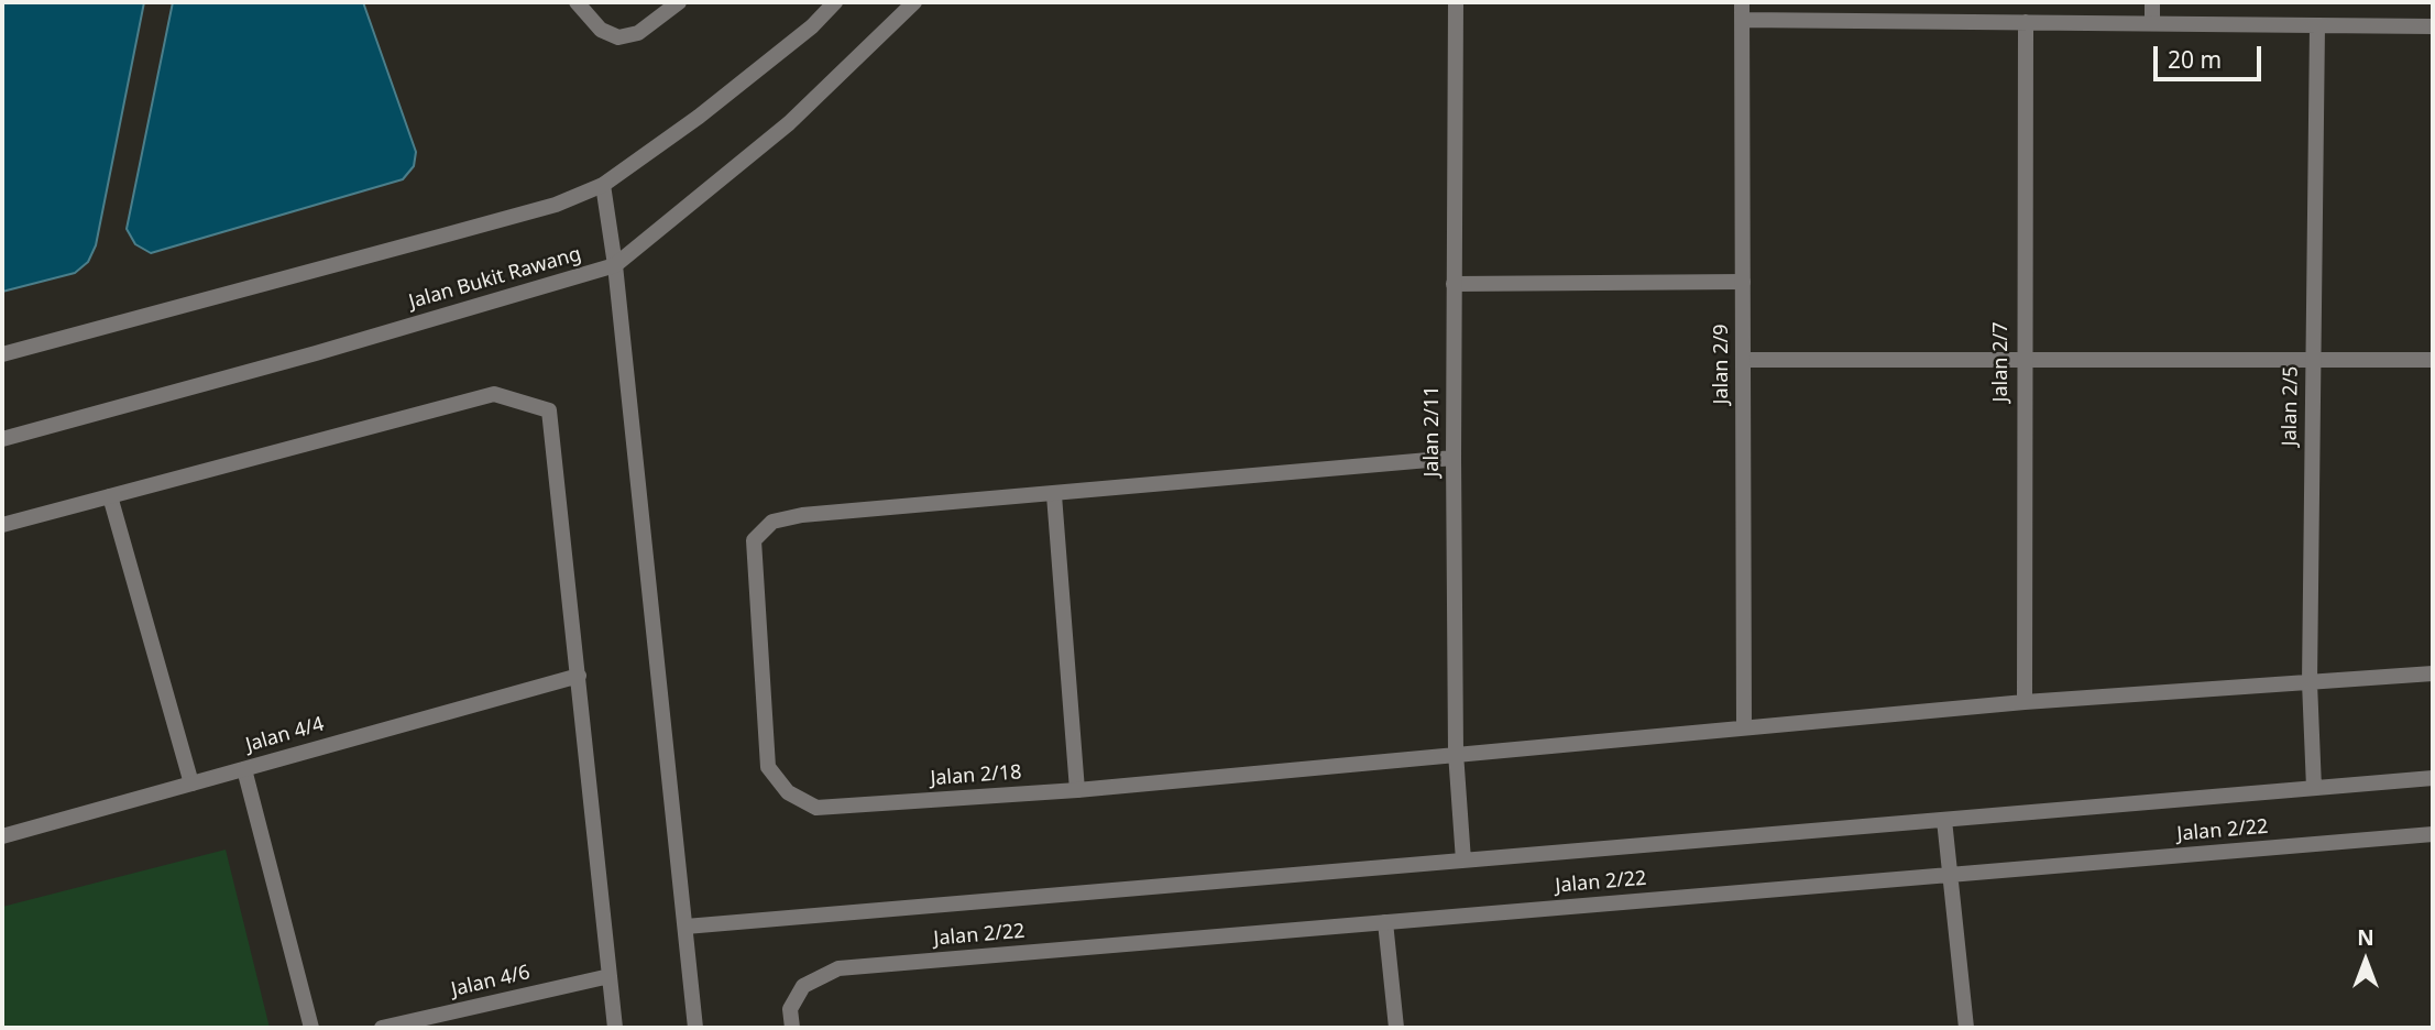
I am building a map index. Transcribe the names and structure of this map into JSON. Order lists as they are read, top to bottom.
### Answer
{
  "streets": {
    "street": [
      "Jalan Bukit Rawang",
      "Jalan 2/7",
      "Jalan 2/9",
      "Jalan 2/5",
      "Jalan 2/11",
      "Jalan 4/4",
      "Jalan 2/18",
      "Jalan 2/22",
      "Jalan 4/6"
    ]
  },
  "crossings": [
    ["Jalan 2/7", "Jalan 2/18"],
    ["Jalan 2/9", "Jalan 2/18"],
    ["Jalan 2/5", "Jalan 2/18"],
    ["Jalan 2/11", "Jalan 2/18"]
  ],
  "scale_bar": "20 m",
  "north": "top"
}
